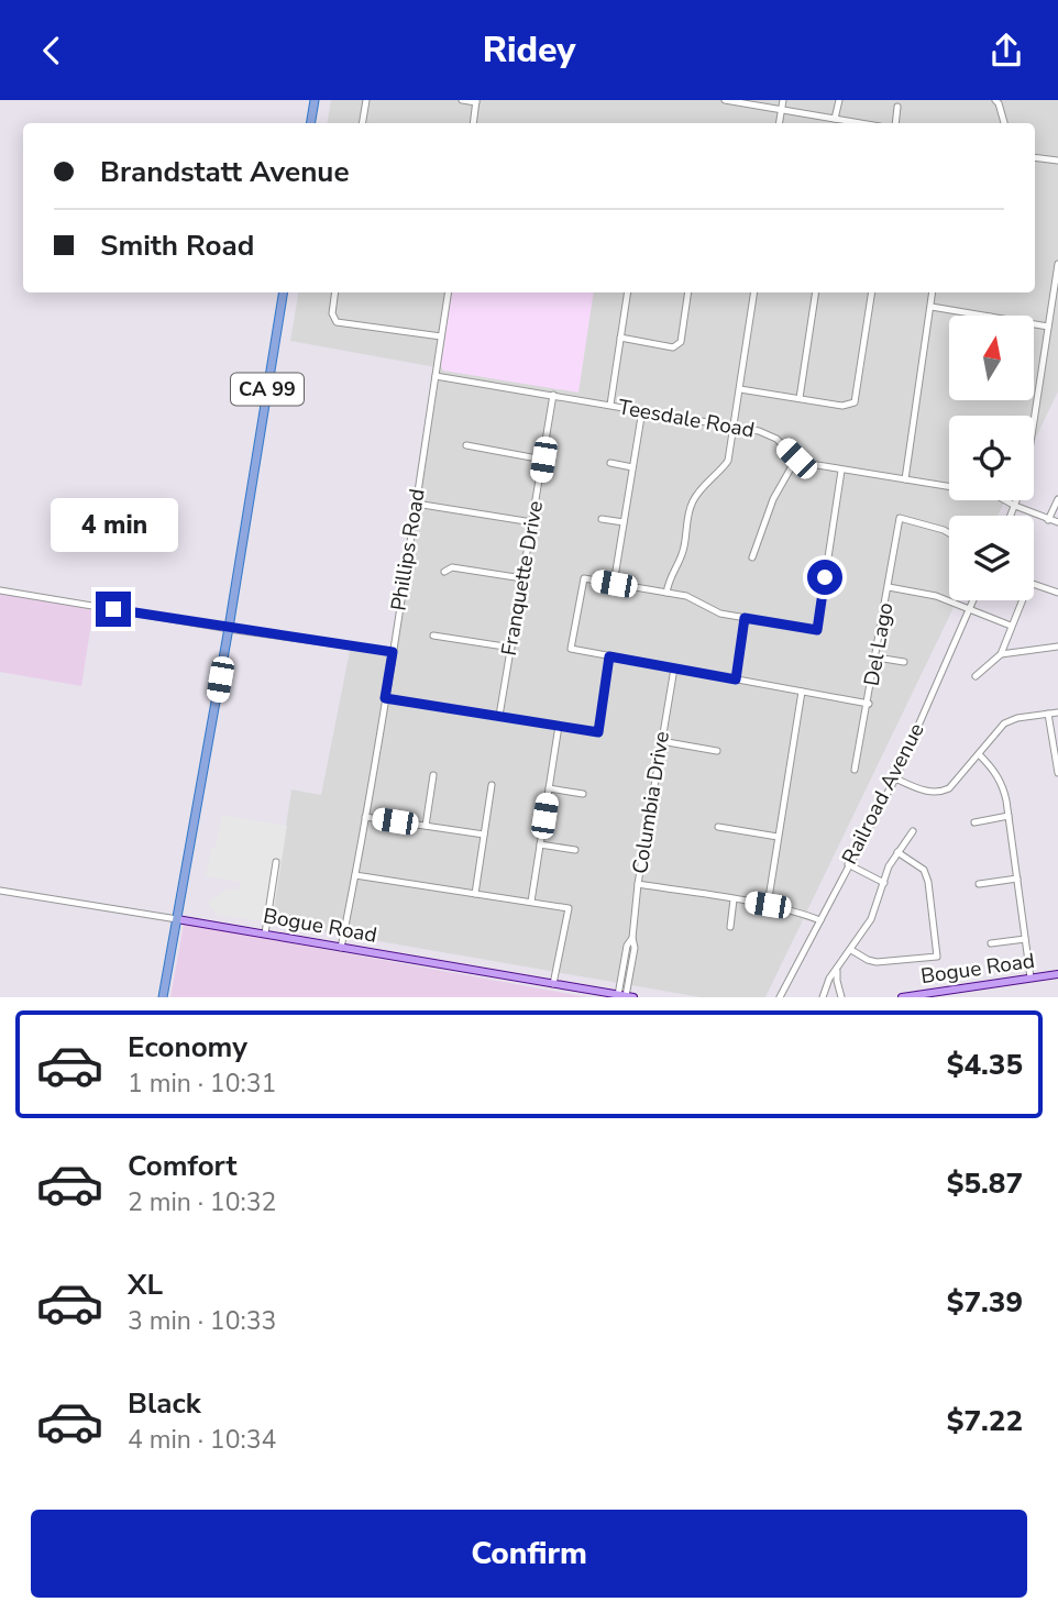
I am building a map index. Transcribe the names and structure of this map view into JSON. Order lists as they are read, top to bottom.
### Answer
{
  "streets": {
    "highway": ["CA 99"],
    "main road": ["Bogue Road"],
    "street": [
      "Teesdale Road",
      "Phillips Road",
      "Franquette Drive",
      "Del Lago",
      "Railroad Avenue",
      "Columbia Drive"
    ]
  },
  "crossings": [
    ["CA 99", "Bogue Road"],
    ["Teesdale Road", "Phillips Road"],
    ["Teesdale Road", "Franquette Drive"],
    ["Phillips Road", "Bogue Road"],
    ["Columbia Drive", "Bogue Road"]
  ],
  "north": "top",
  "page": {
    "header": "Ridey",
    "banner": ["Brandstatt Avenue", "Smith Road"],
    "bubble": "4 min",
    "list": [
      {
        "name": "Economy",
        "note": "1 min · 10:31",
        "value": "$4.35"
      },
      {
        "name": "Comfort",
        "note": "2 min · 10:32",
        "value": "$5.87"
      },
      {
        "name": "XL",
        "note": "3 min · 10:33",
        "value": "$7.39"
      },
      {
        "name": "Black",
        "note": "4 min · 10:34",
        "value": "$7.22"
      }
    ],
    "buttons": "Confirm"
  }
}
